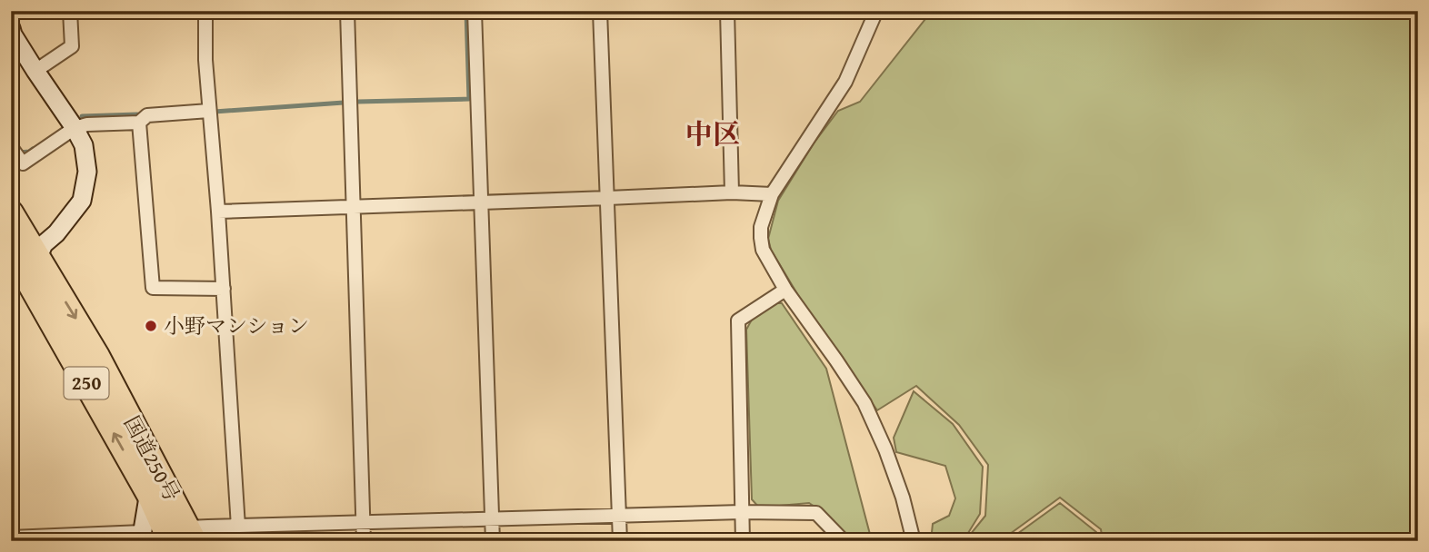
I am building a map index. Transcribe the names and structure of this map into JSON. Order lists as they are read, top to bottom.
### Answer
{
  "streets": {
    "highway": ["250", "国道250号"]
  },
  "districts": ["中区"],
  "places": ["小野マンション"]
}
